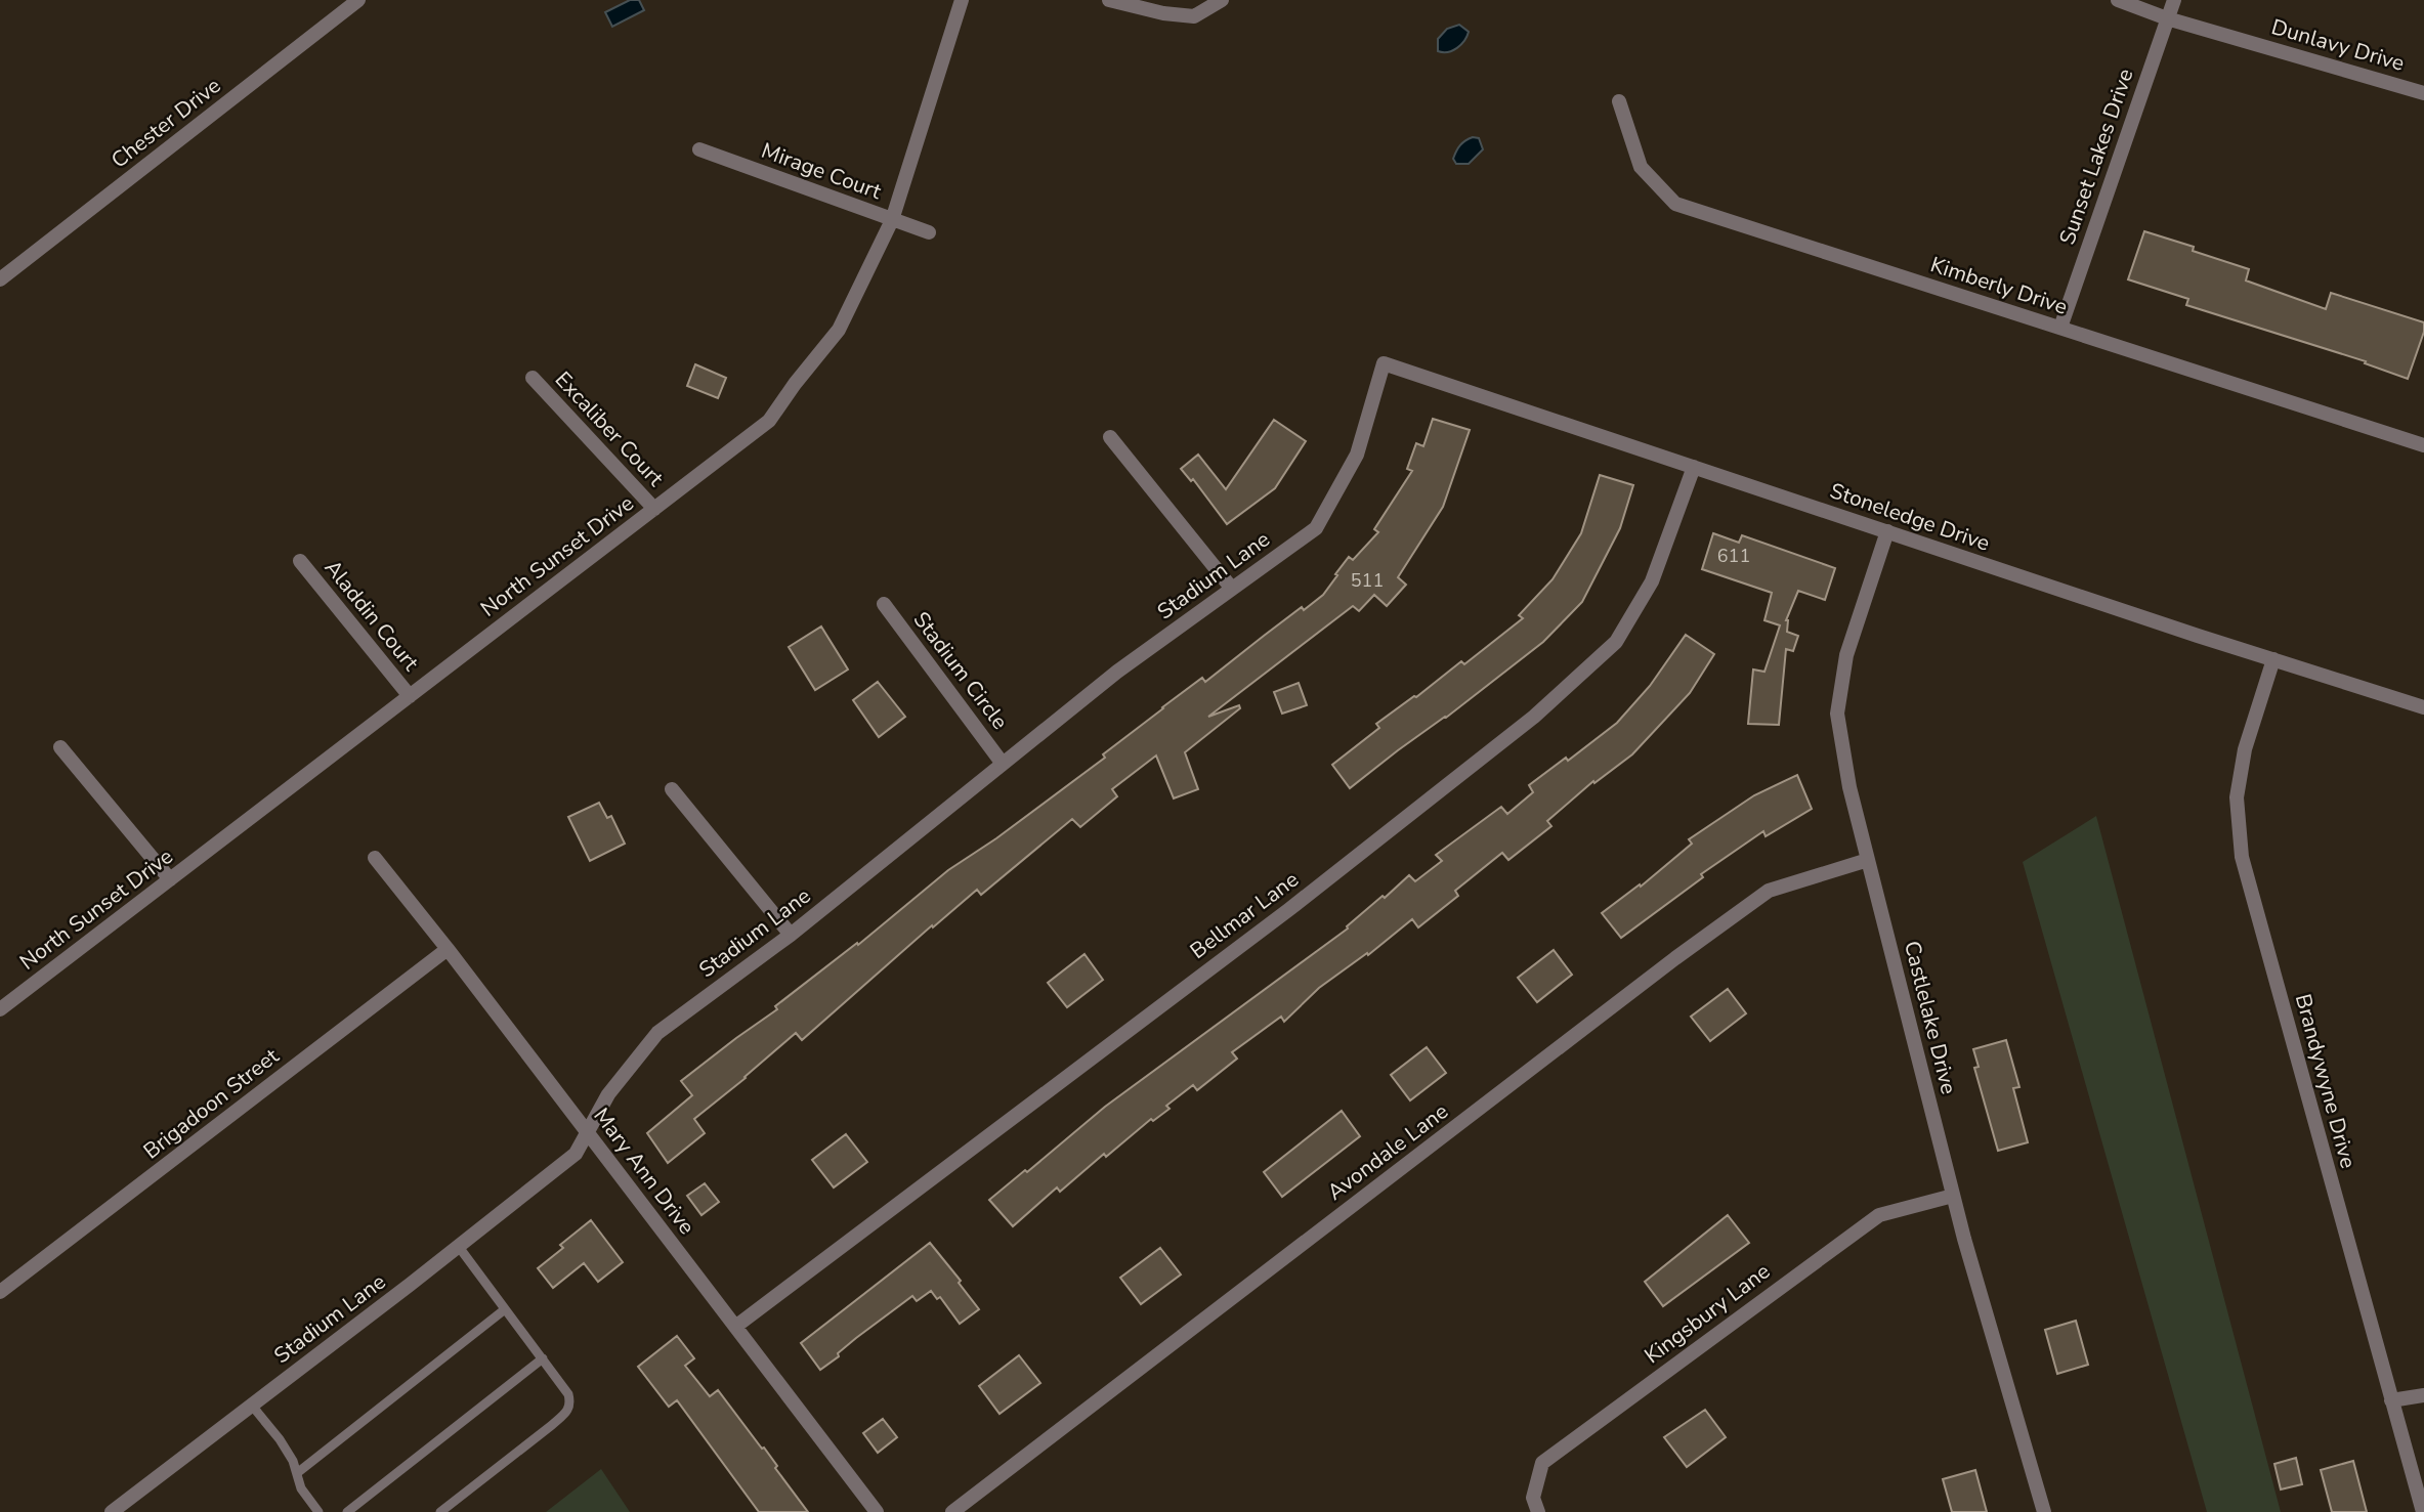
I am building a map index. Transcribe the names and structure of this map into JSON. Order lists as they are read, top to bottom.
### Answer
{
  "streets": {
    "street": [
      "Dunlavy Drive",
      "Chester Drive",
      "Sunset Lakes Drive",
      "Mirage Court",
      "Kimberly Drive",
      "Excaliber Court",
      "Stoneledge Drive",
      "North Sunset Drive",
      "Stadium Lane",
      "Aladdin Court",
      "Stadium Circle",
      "Bellmar Lane",
      "Castlelake Drive",
      "Brandywyne Drive",
      "Brigadoon Street",
      "Avondale Lane",
      "Mary Ann Drive",
      "Kingsbury Lane"
    ]
  },
  "crossings": [
    ["Dunlavy Drive", "Sunset Lakes Drive"],
    ["Sunset Lakes Drive", "Kimberly Drive"],
    ["Mirage Court", "North Sunset Drive"],
    ["Excaliber Court", "North Sunset Drive"],
    ["Stoneledge Drive", "Stadium Lane"],
    ["Stoneledge Drive", "Bellmar Lane"],
    ["Stoneledge Drive", "Castlelake Drive"],
    ["Stoneledge Drive", "Brandywyne Drive"],
    ["North Sunset Drive", "Aladdin Court"],
    ["Stadium Lane", "Stadium Circle"],
    ["Stadium Lane", "Mary Ann Drive"],
    ["Bellmar Lane", "Mary Ann Drive"],
    ["Castlelake Drive", "Avondale Lane"],
    ["Castlelake Drive", "Kingsbury Lane"],
    ["Brigadoon Street", "Mary Ann Drive"]
  ],
  "house_numbers": ["611", "511"]
}
